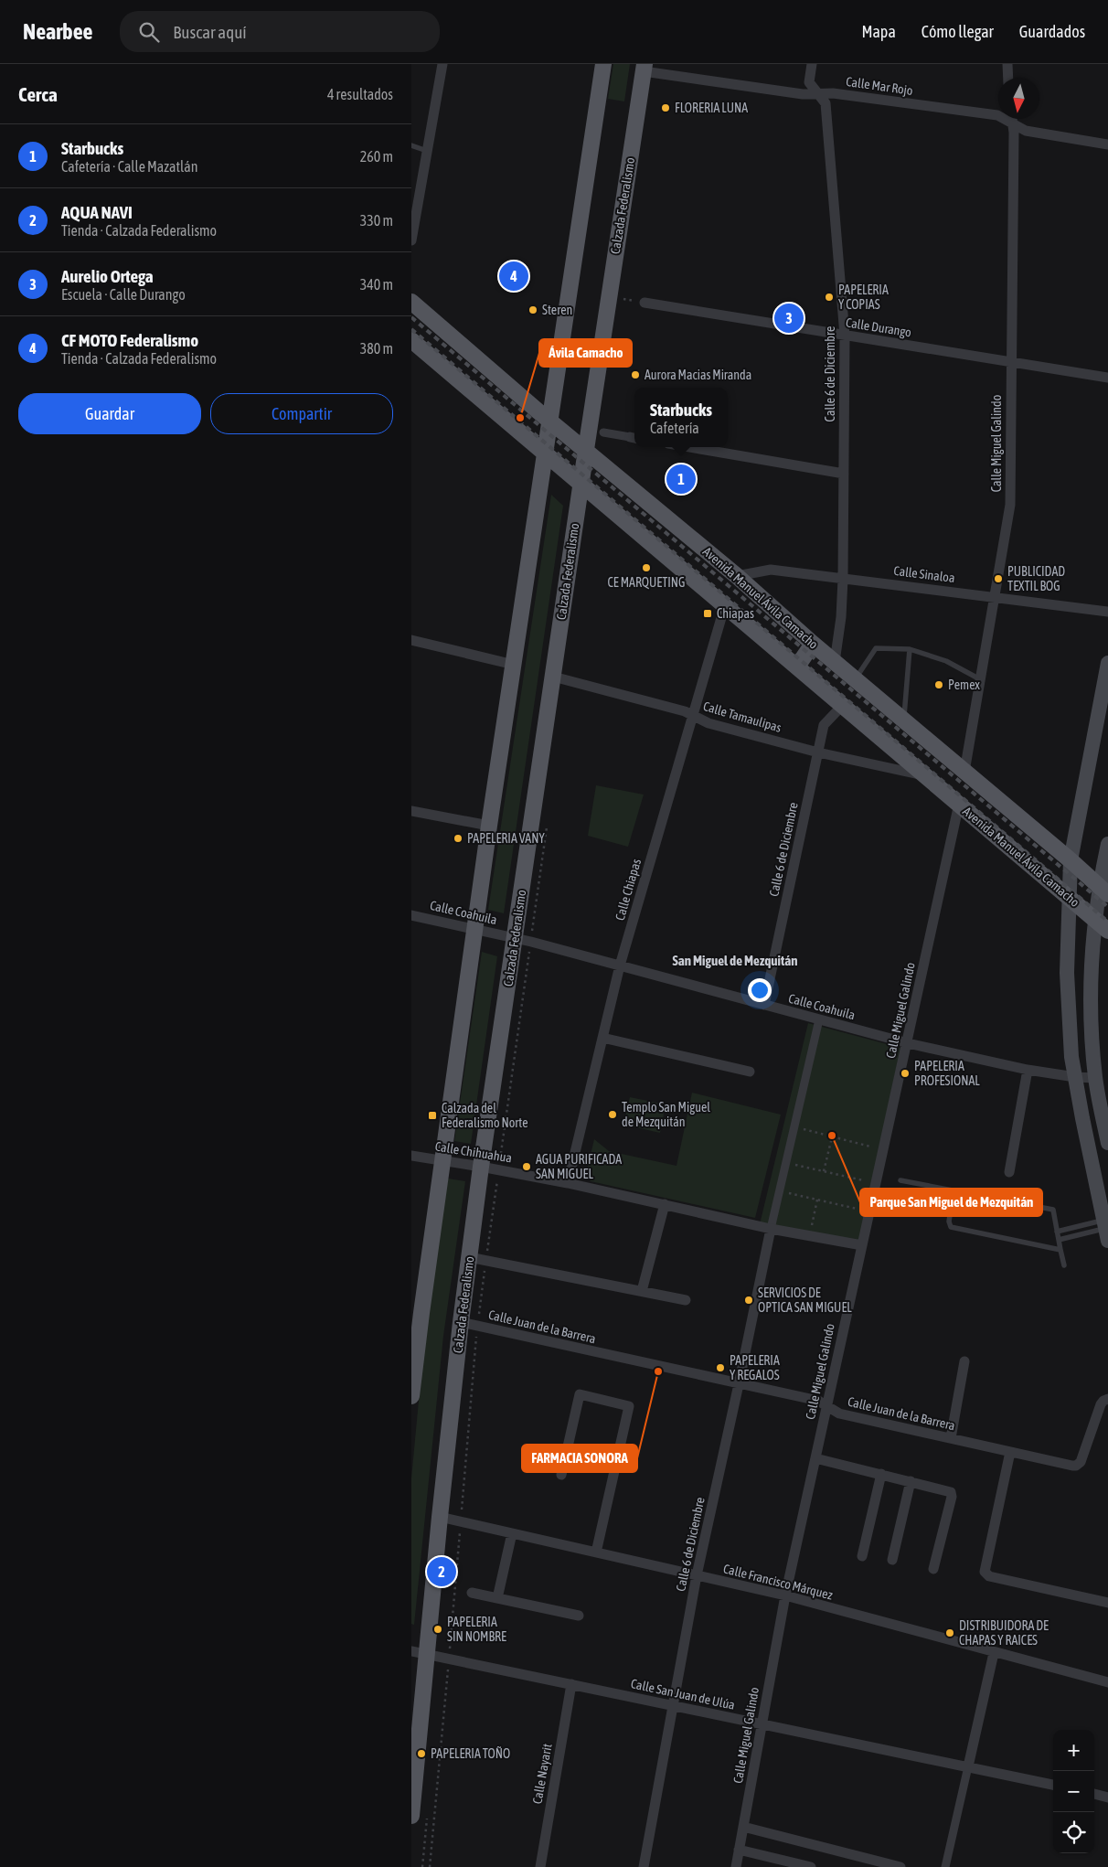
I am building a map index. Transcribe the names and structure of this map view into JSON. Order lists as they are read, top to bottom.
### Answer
{
  "streets": {
    "main road": ["Calzada Federalismo", "Avenida Manuel Ávila Camacho"],
    "street": [
      "Calle Mar Rojo",
      "Calle Durango",
      "Calle 6 de Diciembre",
      "Calle Miguel Galindo",
      "Calle Sinaloa",
      "Calle Tamaulipas",
      "Calle Chiapas",
      "Calle Coahuila",
      "Calle Chihuahua",
      "Calle Juan de la Barrera",
      "Calle Francisco Márquez",
      "Calle San Juan de Ulúa",
      "Calle Nayarit"
    ]
  },
  "crossings": [
    ["Calle Mar Rojo", "Calzada Federalismo"],
    ["Calle Mar Rojo", "Calle 6 de Diciembre"],
    ["Calle Mar Rojo", "Calle Miguel Galindo"],
    ["Calzada Federalismo", "Avenida Manuel Ávila Camacho"],
    ["Calzada Federalismo", "Calle Tamaulipas"],
    ["Calzada Federalismo", "Calle Coahuila"],
    ["Calzada Federalismo", "Calle Chihuahua"],
    ["Calzada Federalismo", "Calle Juan de la Barrera"],
    ["Calzada Federalismo", "Calle Francisco Márquez"],
    ["Calzada Federalismo", "Calle San Juan de Ulúa"],
    ["Calle Durango", "Calle 6 de Diciembre"],
    ["Calle Durango", "Calle Miguel Galindo"],
    ["Calle 6 de Diciembre", "Calle Sinaloa"],
    ["Calle 6 de Diciembre", "Avenida Manuel Ávila Camacho"],
    ["Calle 6 de Diciembre", "Calle Tamaulipas"],
    ["Calle 6 de Diciembre", "Calle Coahuila"],
    ["Calle 6 de Diciembre", "Calle Chihuahua"],
    ["Calle 6 de Diciembre", "Calle Juan de la Barrera"],
    ["Calle 6 de Diciembre", "Calle Francisco Márquez"],
    ["Calle 6 de Diciembre", "Calle San Juan de Ulúa"],
    ["Calle Miguel Galindo", "Calle Sinaloa"],
    ["Calle Miguel Galindo", "Avenida Manuel Ávila Camacho"],
    ["Calle Miguel Galindo", "Calle Coahuila"],
    ["Calle Miguel Galindo", "Calle Chihuahua"],
    ["Calle Miguel Galindo", "Calle Juan de la Barrera"],
    ["Calle Miguel Galindo", "Calle Francisco Márquez"],
    ["Calle Miguel Galindo", "Calle San Juan de Ulúa"],
    ["Calle Sinaloa", "Avenida Manuel Ávila Camacho"],
    ["Avenida Manuel Ávila Camacho", "Calle Tamaulipas"],
    ["Avenida Manuel Ávila Camacho", "Calle Chiapas"],
    ["Calle Tamaulipas", "Calle Chiapas"],
    ["Calle Chiapas", "Calle Coahuila"],
    ["Calle Chiapas", "Calle Chihuahua"],
    ["Calle San Juan de Ulúa", "Calle Nayarit"]
  ],
  "districts": ["San Miguel de Mezquitán"],
  "places": {
    "other": [
      "FLORERIA LUNA",
      "PAPELERIA Y COPIAS",
      "Steren",
      "Aurora Macias Miranda",
      "Ávila Camacho",
      "CE MARQUETING",
      "PUBLICIDAD TEXTIL BOG",
      "Pemex",
      "PAPELERIA VANY",
      "PAPELERIA PROFESIONAL",
      "Templo San Miguel de Mezquitán",
      "Parque San Miguel de Mezquitán",
      "AGUA PURIFICADA SAN MIGUEL",
      "SERVICIOS DE OPTICA SAN MIGUEL",
      "PAPELERIA Y REGALOS",
      "FARMACIA SONORA",
      "PAPELERIA SIN NOMBRE",
      "DISTRIBUIDORA DE CHAPAS Y RAICES",
      "PAPELERIA TOÑO"
    ],
    "transit": ["Chiapas", "Calzada del Federalismo Norte"]
  },
  "north": "bottom",
  "page": {
    "header": "Nearbee",
    "search": "Buscar aquí",
    "nav": ["Mapa", "Cómo llegar", "Guardados"],
    "heading": ["Cerca", "4 resultados"],
    "list": [
      {
        "mark": "1",
        "name": "Starbucks",
        "note": "Cafetería · Calle Mazatlán",
        "value": "260 m"
      },
      {
        "mark": "2",
        "name": "AQUA NAVI",
        "note": "Tienda · Calzada Federalismo",
        "value": "330 m"
      },
      {
        "mark": "3",
        "name": "Aurelio Ortega",
        "note": "Escuela · Calle Durango",
        "value": "340 m"
      },
      {
        "mark": "4",
        "name": "CF MOTO Federalismo",
        "note": "Tienda · Calzada Federalismo",
        "value": "380 m"
      }
    ],
    "pins": [
      "4",
      "3",
      "1",
      "2"
    ],
    "buttons": ["Guardar", "Compartir"],
    "popup": ["Starbucks", "Cafetería"],
    "map_buttons": ["+", "−"]
  }
}
